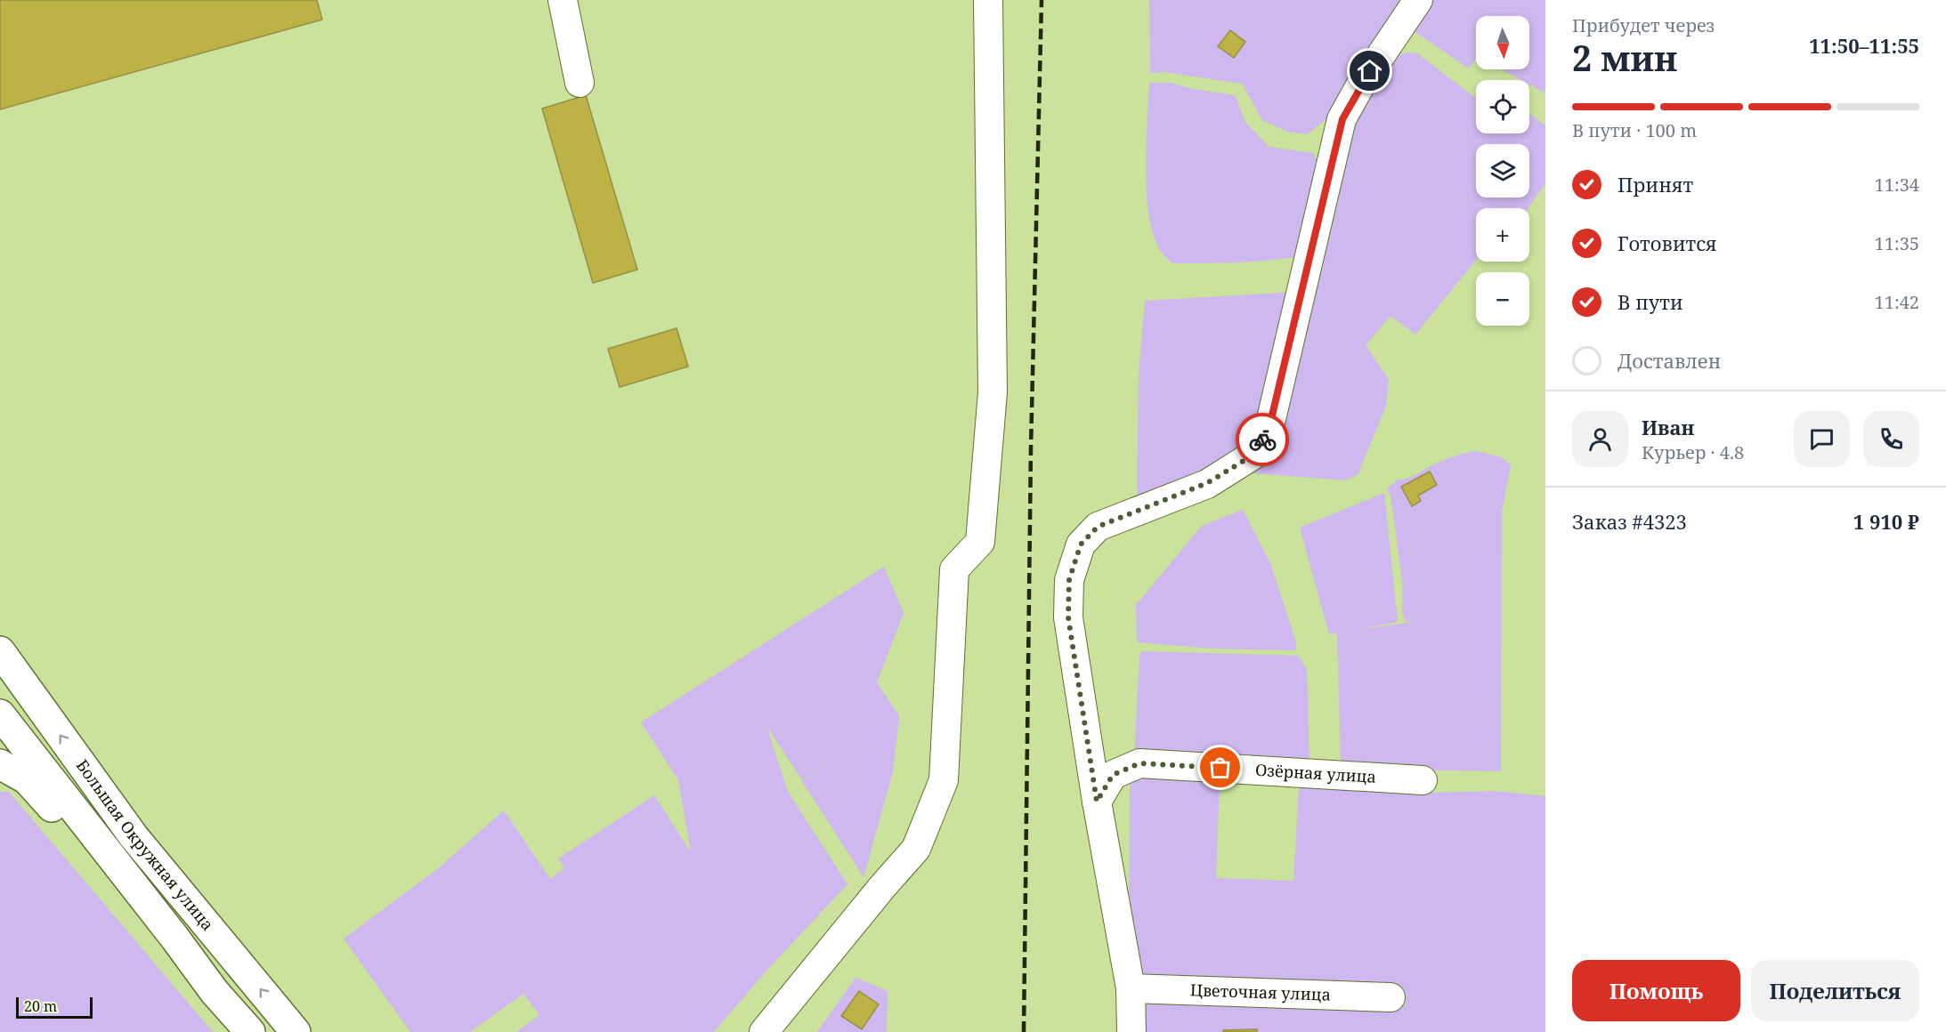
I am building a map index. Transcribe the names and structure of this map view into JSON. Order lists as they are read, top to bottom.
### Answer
{
  "streets": {
    "main road": ["Большая Окружная улица"],
    "lane": ["Озёрная улица", "Цветочная улица"]
  },
  "scale_bar": "20 m",
  "north": "bottom",
  "page": {
    "heading": ["2 мин", "Прибудет через", "11:50–11:55"],
    "panel": [
      "Иван",
      "Курьер · 4.8",
      "Заказ #4323",
      "1 910 ₽"
    ],
    "map_buttons": ["+", "−"],
    "bar": "В пути · 100 m",
    "list": [
      ["Принят", "11:34"],
      ["Готовится", "11:35"],
      ["В пути", "11:42"],
      "Доставлен"
    ],
    "buttons": ["Помощь", "Поделиться"],
    "scale": "20 m"
  }
}
